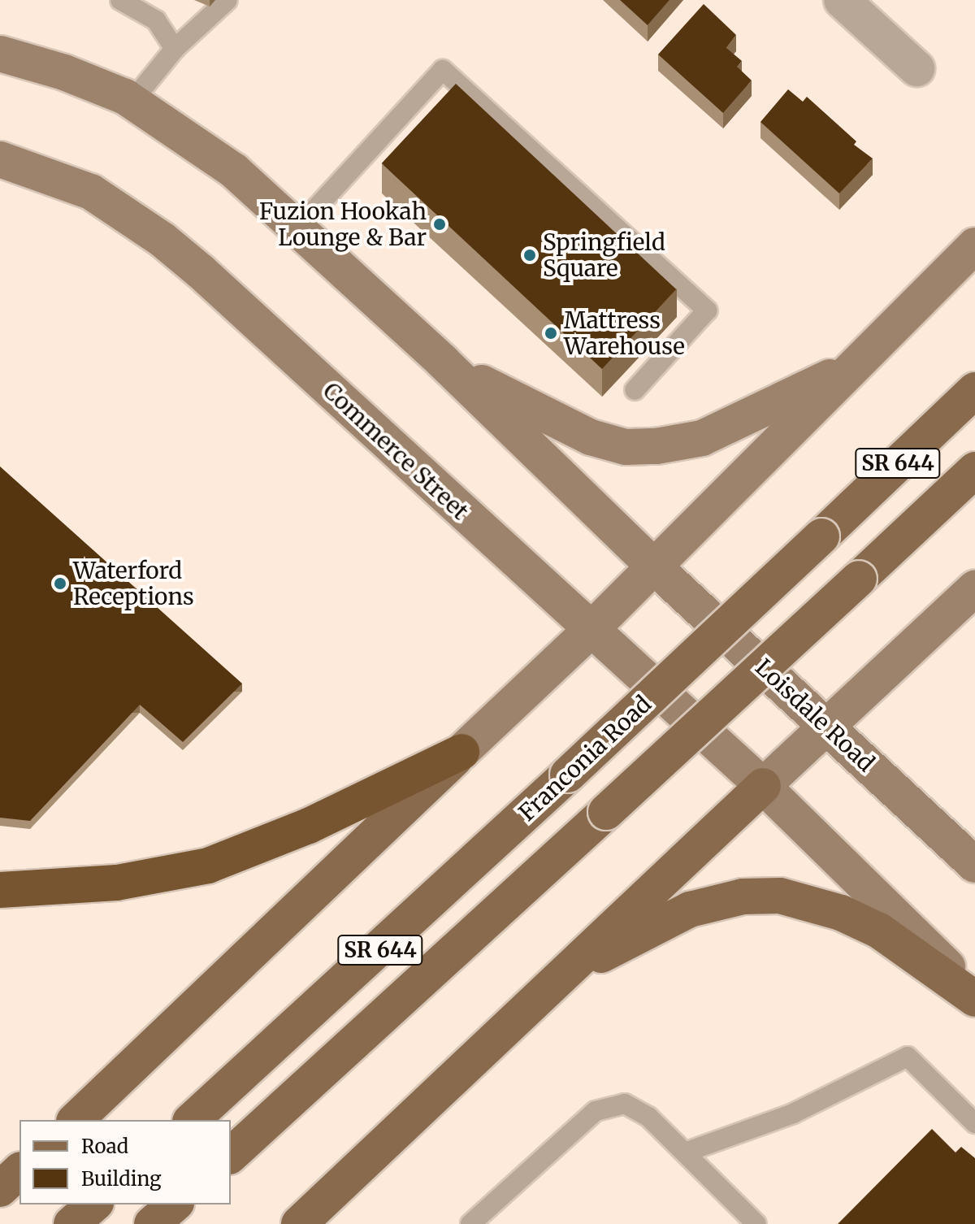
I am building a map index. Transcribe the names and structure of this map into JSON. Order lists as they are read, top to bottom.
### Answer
{
  "streets": {
    "main road": [
      "Commerce Street",
      "SR 644",
      "Loisdale Road",
      "Franconia Road"
    ]
  },
  "places": [
    "Fuzion Hookah Lounge & Bar",
    "Springfield Square",
    "Mattress Warehouse",
    "Waterford Receptions"
  ],
  "legend": ["Road", "Building"]
}
